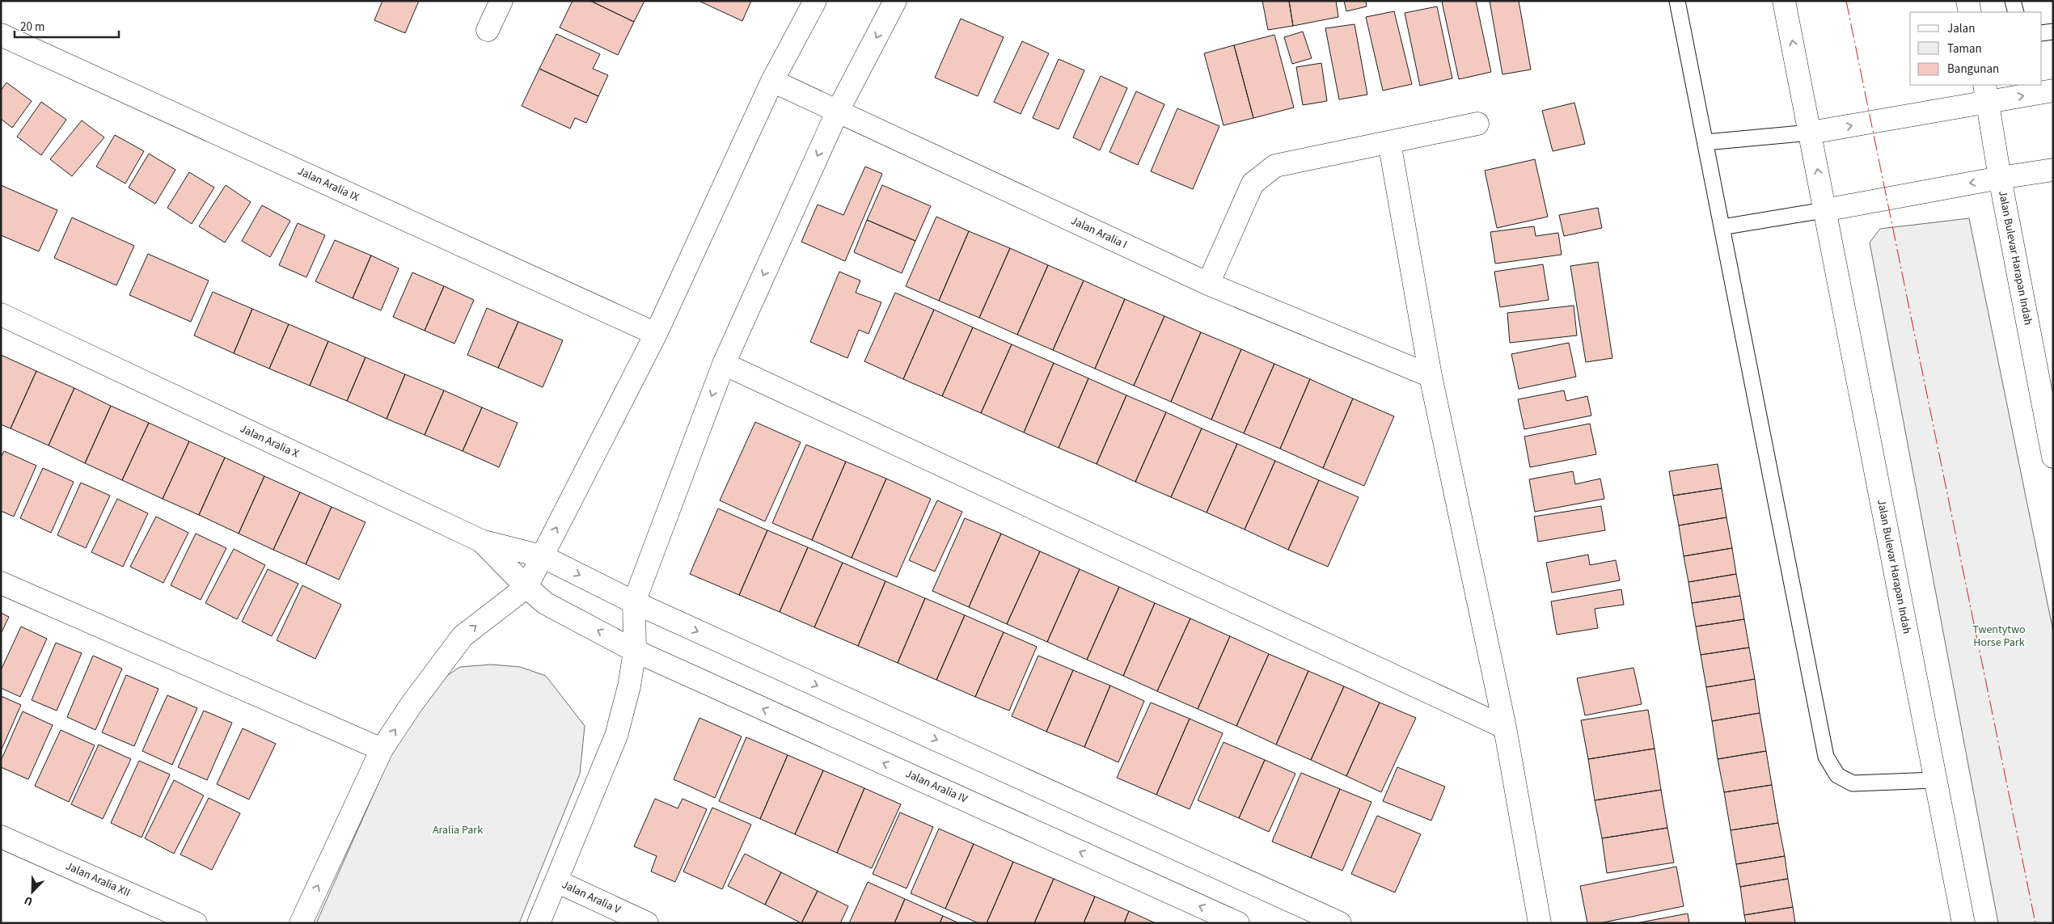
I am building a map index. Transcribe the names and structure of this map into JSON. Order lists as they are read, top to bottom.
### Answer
{
  "streets": {
    "street": [
      "Jalan Aralia IX",
      "Jalan Aralia I",
      "Jalan Bulevar Harapan Indah",
      "Jalan Aralia X",
      "Jalan Aralia IV",
      "Jalan Aralia XII",
      "Jalan Aralia V"
    ]
  },
  "crossings": [
    ["Jalan Aralia X", "Jalan Aralia IV"]
  ],
  "one_way": ["Jalan Aralia X", "Jalan Aralia IV"],
  "parks": ["Twentytwo Horse Park", "Aralia Park"],
  "legend": ["Jalan", "Taman", "Bangunan"],
  "scale_bar": "20 m",
  "north": "bottom left"
}
